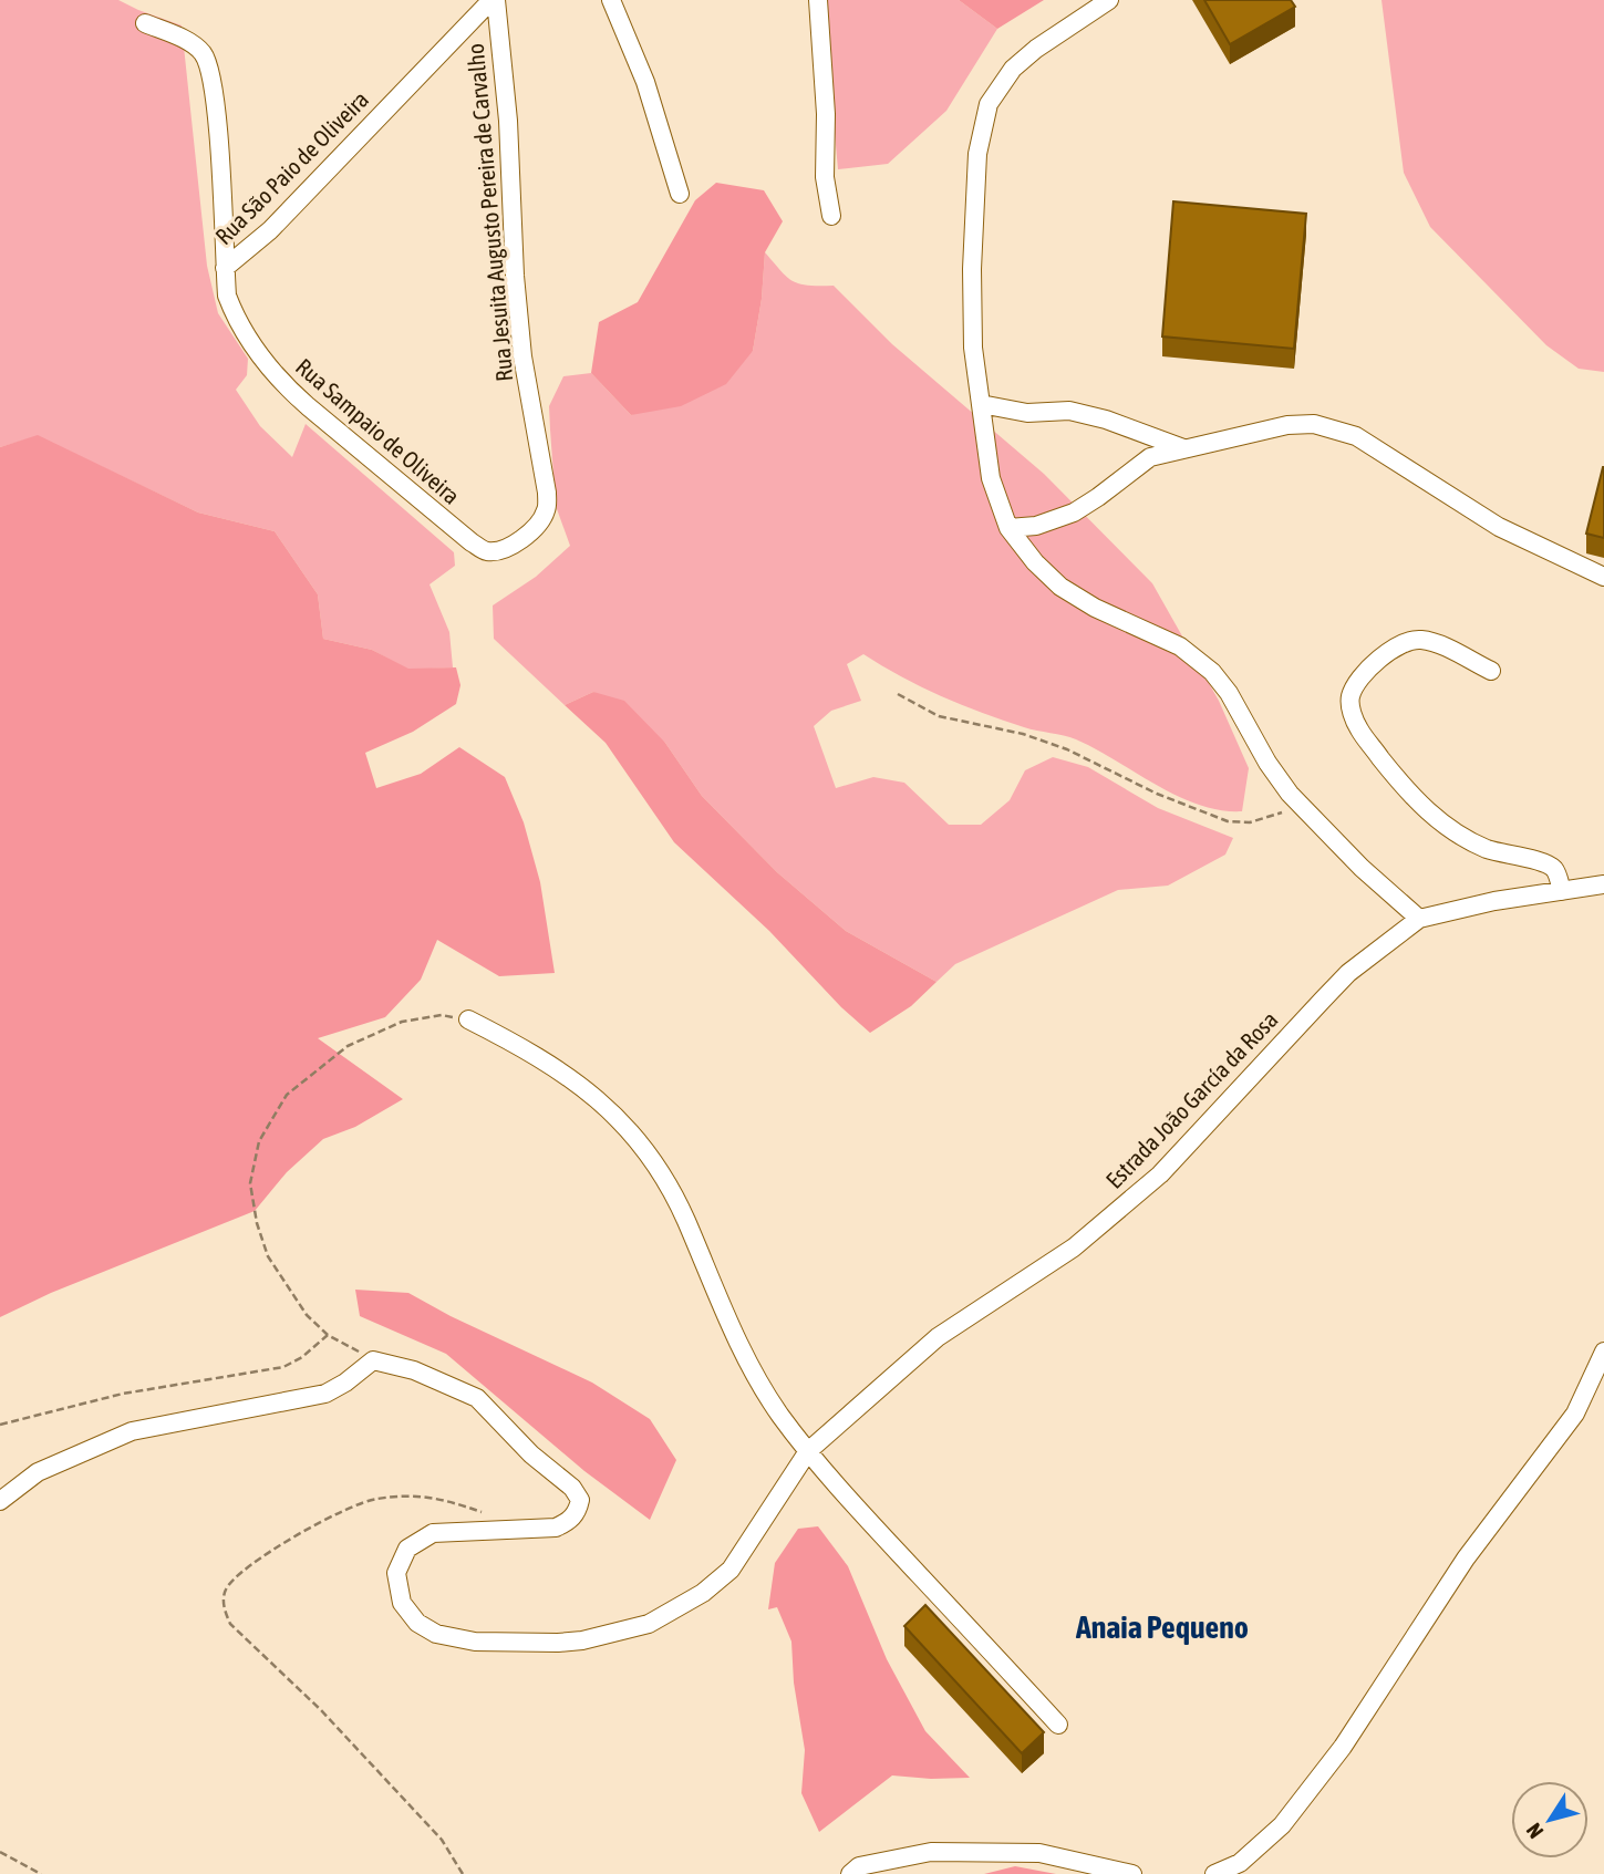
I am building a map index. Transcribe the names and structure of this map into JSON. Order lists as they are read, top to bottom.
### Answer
{
  "streets": {
    "street": [
      "Rua São Paio de Oliveira",
      "Rua Jesuita Augusto Pereira de Carvalho",
      "Rua Sampaio de Oliveira",
      "Estrada João García da Rosa"
    ]
  },
  "crossings": [
    ["Rua São Paio de Oliveira", "Rua Jesuita Augusto Pereira de Carvalho"],
    ["Rua São Paio de Oliveira", "Rua Sampaio de Oliveira"],
    ["Rua Jesuita Augusto Pereira de Carvalho", "Rua Sampaio de Oliveira"]
  ],
  "districts": ["Anaia Pequeno"],
  "north": "bottom left"
}
